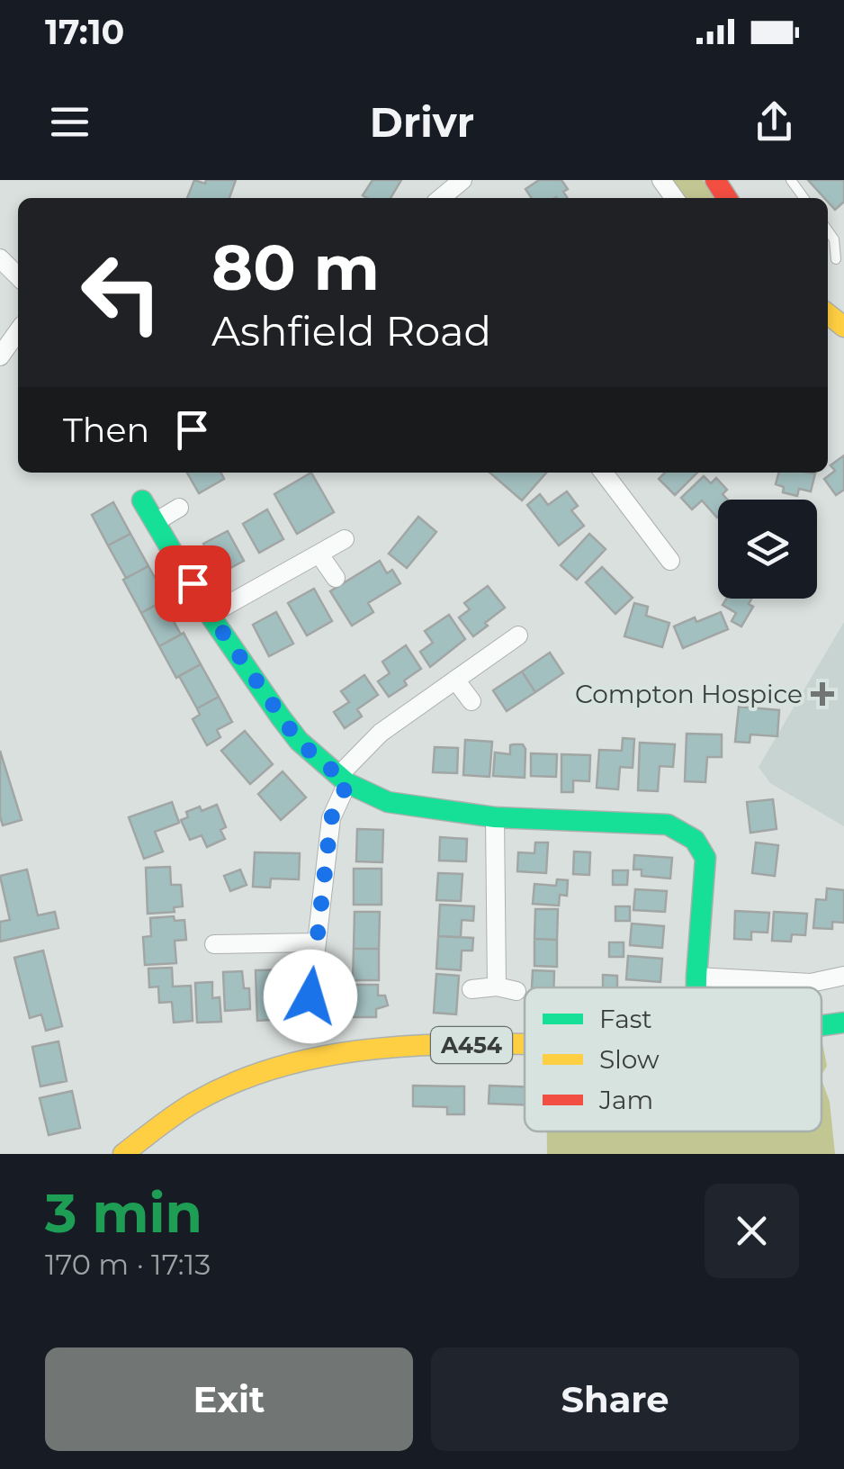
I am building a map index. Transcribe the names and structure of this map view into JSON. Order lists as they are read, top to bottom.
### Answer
{
  "streets": {
    "main road": ["A454"]
  },
  "places": {
    "health": ["Compton Hospice"]
  },
  "legend": ["Fast", "Slow", "Jam"],
  "page": {
    "status": "17:10",
    "header": "Drivr",
    "turn": ["80 m", "Ashfield Road"],
    "then": "Then",
    "heading": ["3 min", "170 m · 17:13"],
    "buttons": ["Exit", "Share"]
  }
}
